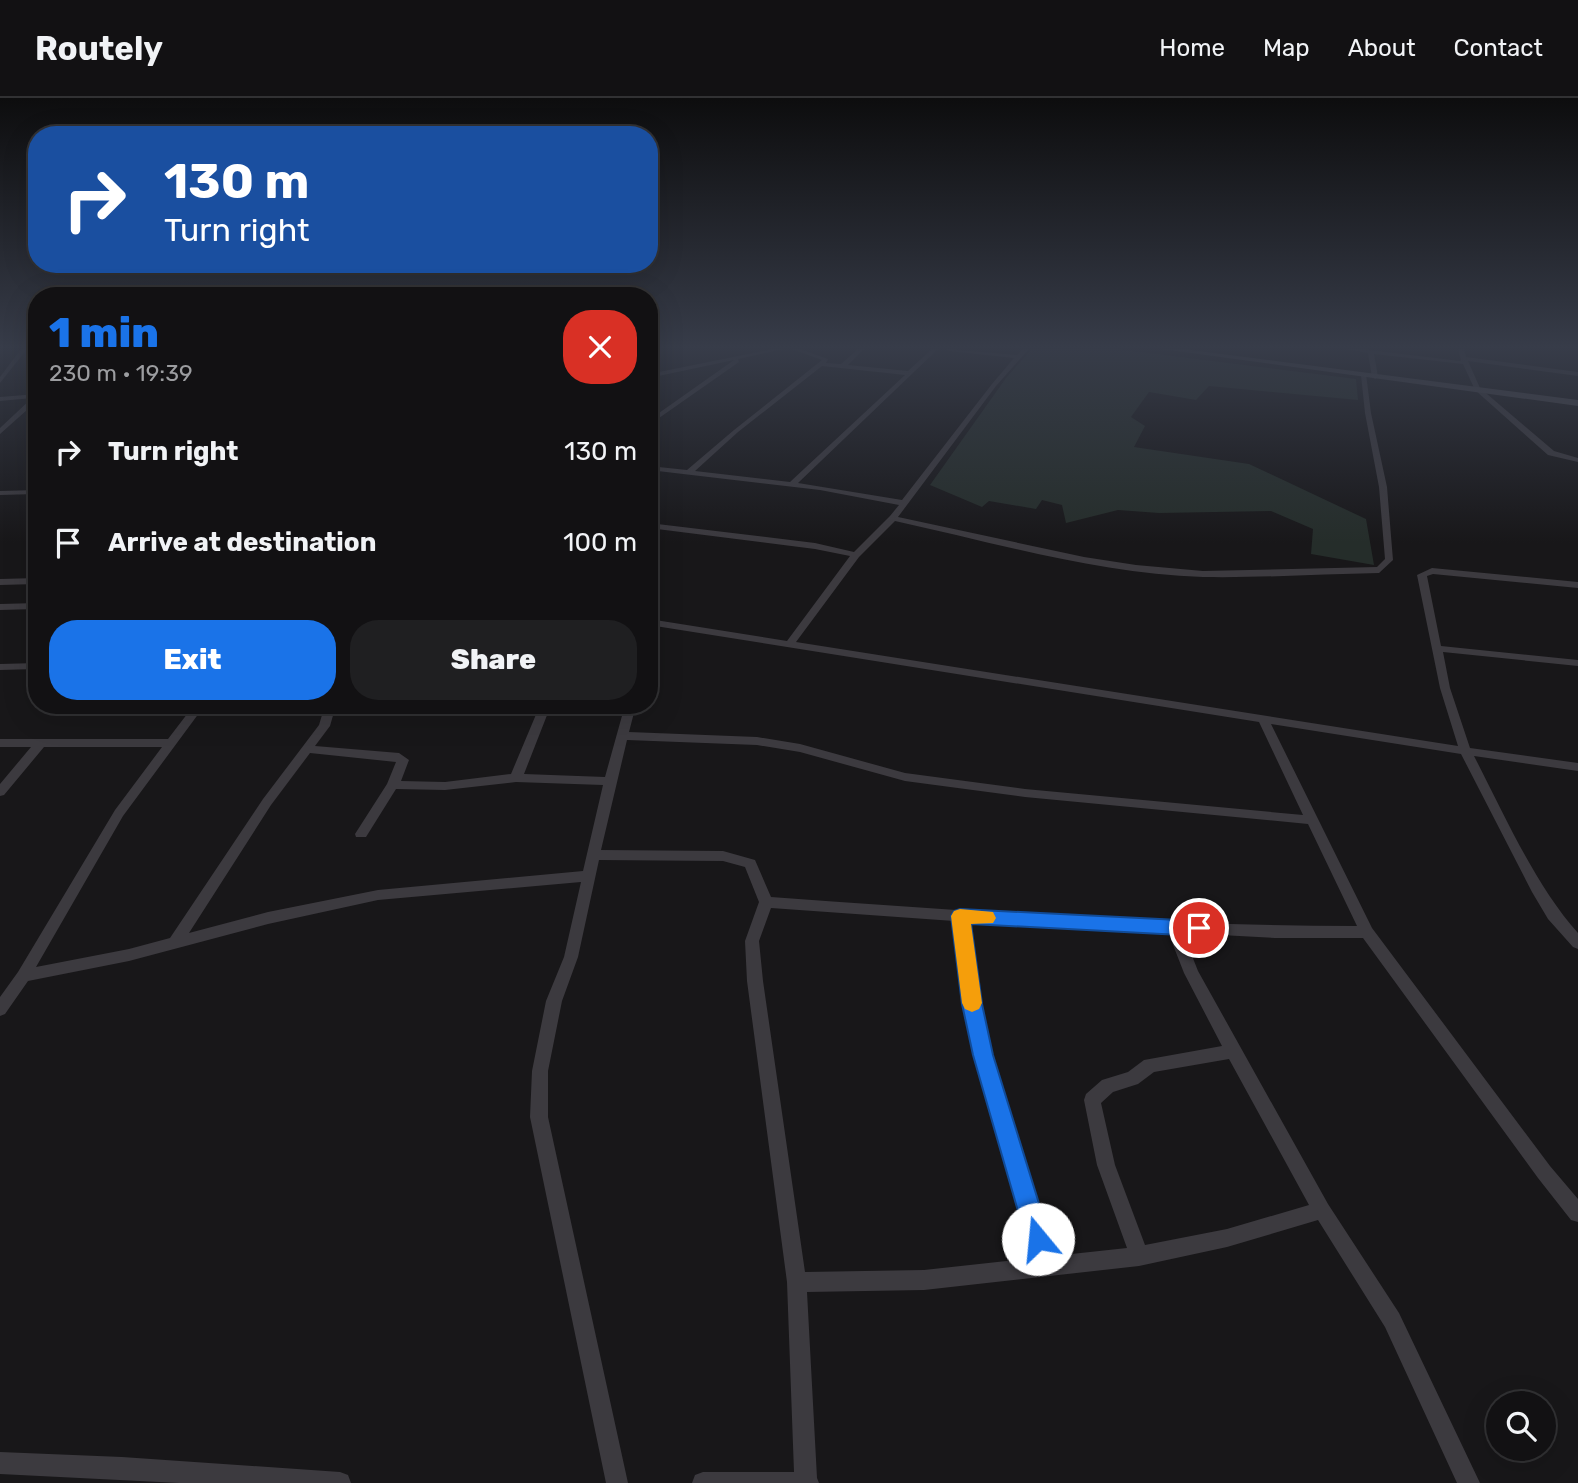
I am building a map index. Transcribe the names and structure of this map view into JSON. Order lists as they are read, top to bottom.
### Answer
{
  "page": {
    "header": "Routely",
    "nav": [
      "Home",
      "Map",
      "About",
      "Contact"
    ],
    "turn": ["130 m", "Turn right"],
    "heading": ["1 min", "230 m · 19:39"],
    "list": [
      {
        "name": "Turn right",
        "value": "130 m"
      },
      {
        "name": "Arrive at destination",
        "value": "100 m"
      }
    ],
    "buttons": ["Exit", "Share"]
  }
}
